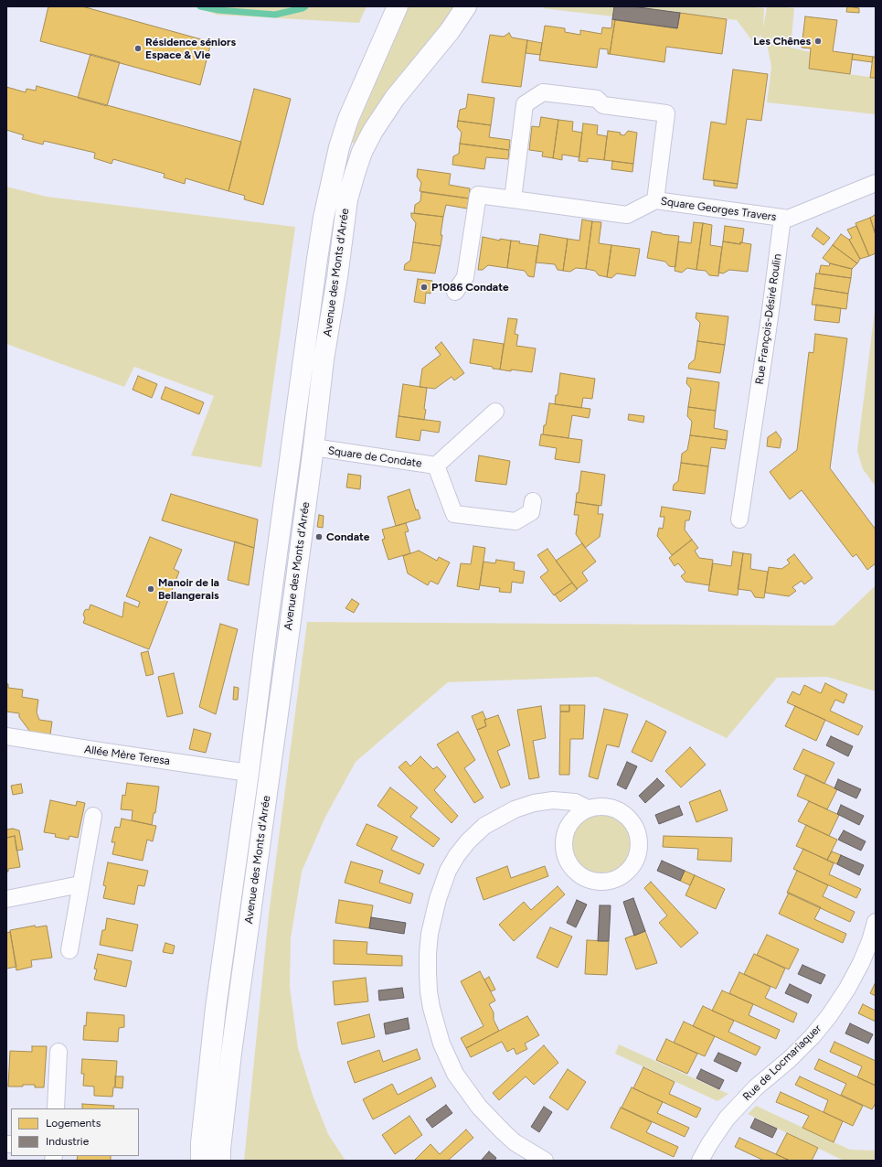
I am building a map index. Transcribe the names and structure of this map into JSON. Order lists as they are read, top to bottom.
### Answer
{
  "streets": {
    "street": [
      "Square Georges Travers",
      "Avenue des Monts d'Arrée",
      "Rue François-Désiré Roulin",
      "Square de Condate",
      "Allée Mère Teresa",
      "Rue de Locmariaquer"
    ]
  },
  "crossings": [
    ["Square Georges Travers", "Rue François-Désiré Roulin"],
    ["Avenue des Monts d'Arrée", "Square de Condate"],
    ["Avenue des Monts d'Arrée", "Allée Mère Teresa"]
  ],
  "places": [
    "Les Chênes",
    "Résidence séniors Espace & Vie",
    "P1086 Condate",
    "Condate",
    "Manoir de la Bellangerais"
  ],
  "legend": ["Logements", "Industrie"]
}
